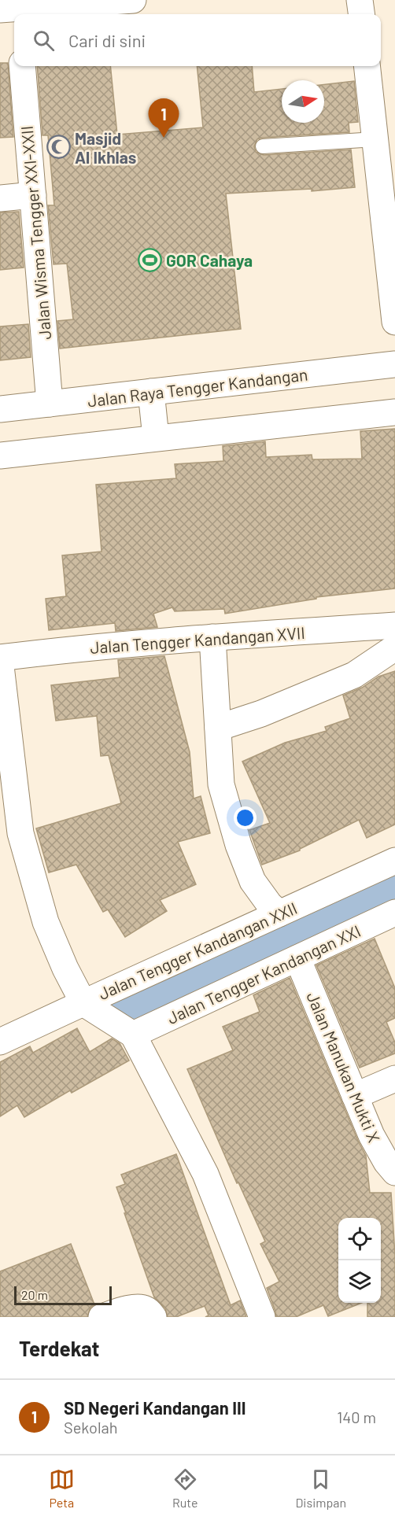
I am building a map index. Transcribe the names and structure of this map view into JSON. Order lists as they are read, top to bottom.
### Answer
{
  "streets": {
    "street": [
      "Jalan Wisma Tengger XXI-XXII",
      "Jalan Raya Tengger Kandangan",
      "Jalan Tengger Kandangan XVII",
      "Jalan Tengger Kandangan XXII",
      "Jalan Tengger Kandangan XXI",
      "Jalan Manukan Mukti X"
    ]
  },
  "crossings": [
    ["Jalan Wisma Tengger XXI-XXII", "Jalan Raya Tengger Kandangan"],
    ["Jalan Tengger Kandangan XXI", "Jalan Manukan Mukti X"]
  ],
  "places": {
    "mosque": ["Masjid Al Ikhlas"],
    "sports": ["GOR Cahaya"]
  },
  "scale_bar": "20 m",
  "north": "right",
  "page": {
    "search": "Cari di sini",
    "pins": "1",
    "scale": "20 m",
    "heading": "Terdekat",
    "list": [
      {
        "mark": "1",
        "name": "SD Negeri Kandangan III",
        "note": "Sekolah",
        "value": "140 m"
      }
    ],
    "nav": ["Peta", "Rute", "Disimpan"]
  }
}
